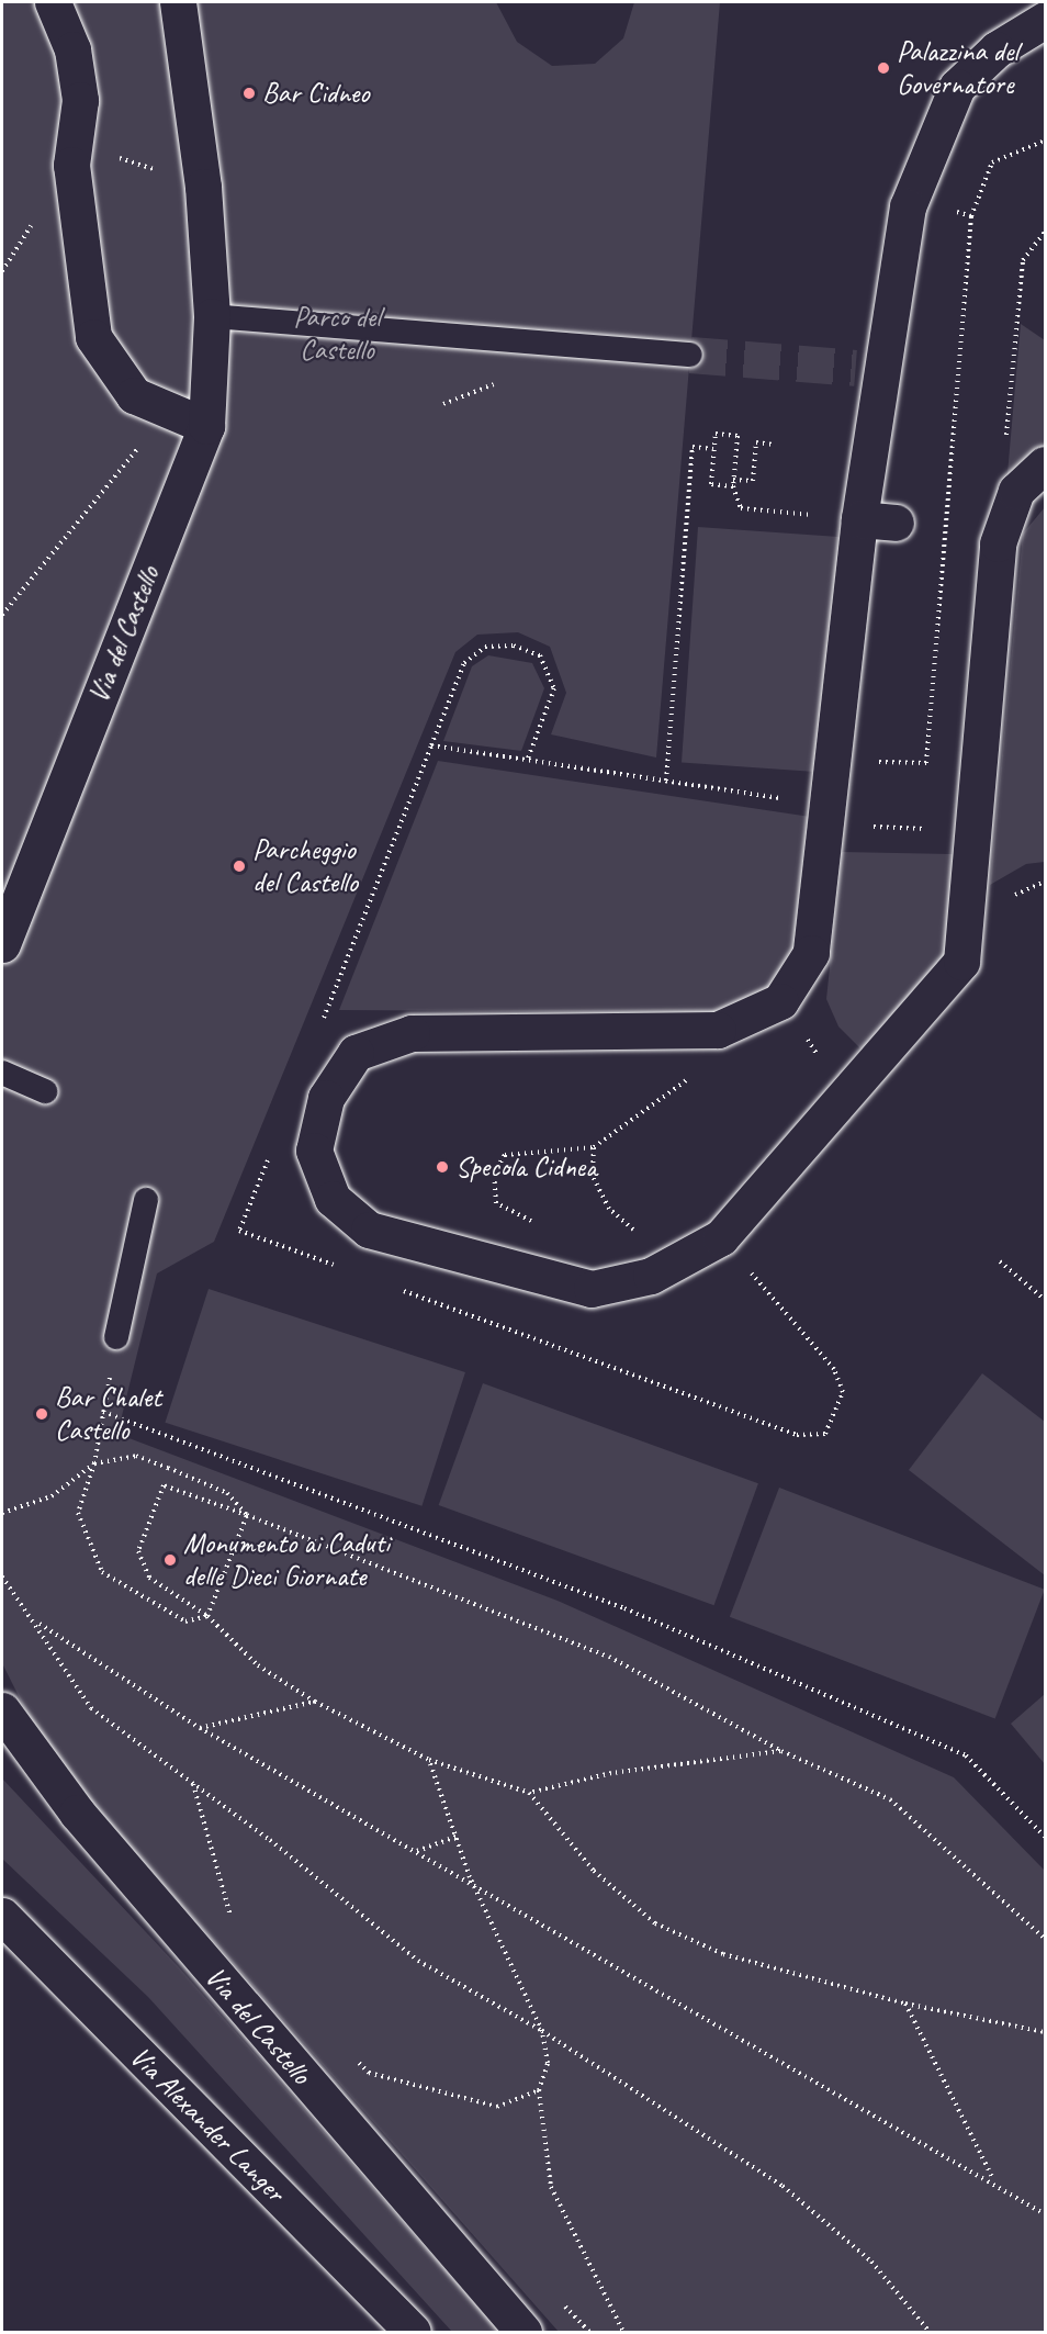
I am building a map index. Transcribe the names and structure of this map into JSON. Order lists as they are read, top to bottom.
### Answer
{
  "streets": {
    "street": ["Via del Castello", "Via Alexander Langer"]
  },
  "parks": ["Parco del Castello"],
  "places": [
    "Palazzina del Governatore",
    "Bar Cidneo",
    "Parcheggio del Castello",
    "Specola Cidnea",
    "Bar Chalet Castello",
    "Monumento ai Caduti delle Dieci Giornate"
  ]
}
